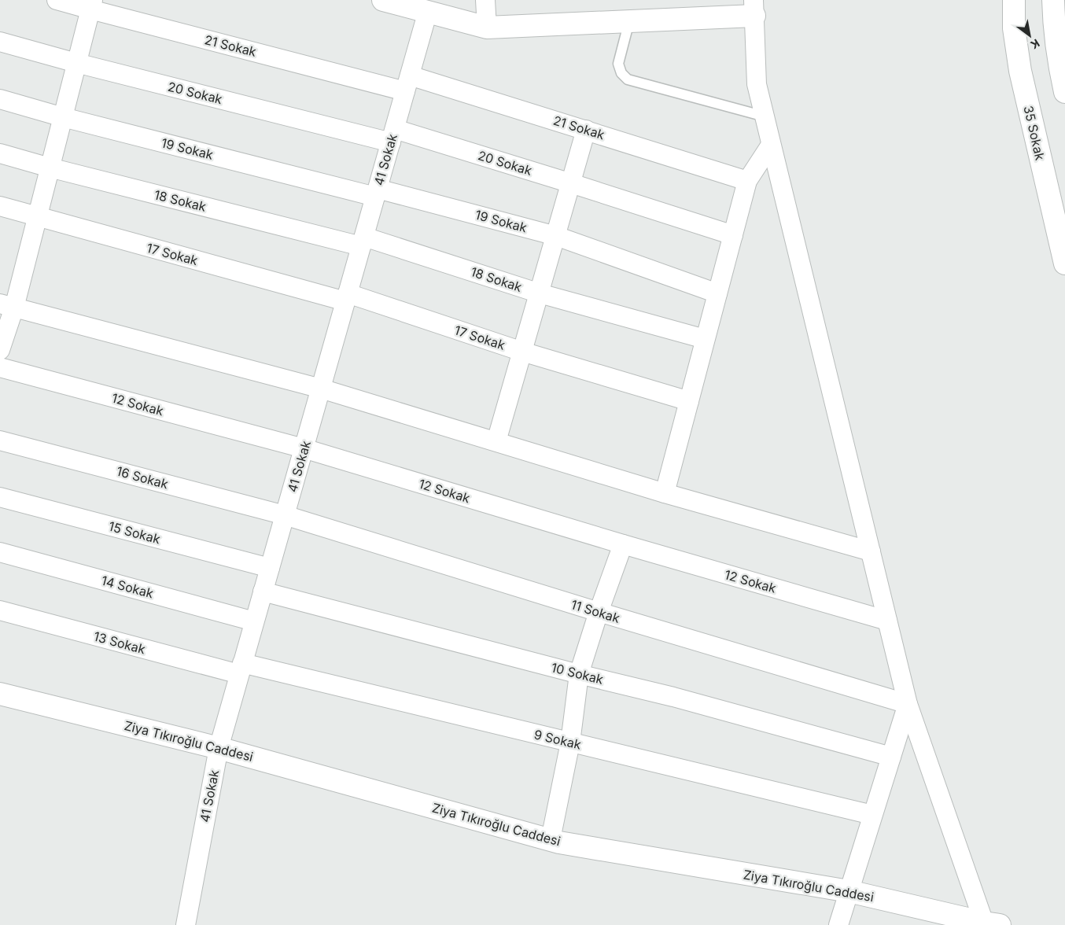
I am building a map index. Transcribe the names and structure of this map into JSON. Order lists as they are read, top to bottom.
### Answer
{
  "streets": {
    "main road": ["35 Sokak", "Ziya Tıkıroğlu Caddesi"],
    "street": [
      "21 Sokak",
      "20 Sokak",
      "19 Sokak",
      "41 Sokak",
      "18 Sokak",
      "17 Sokak",
      "12 Sokak",
      "16 Sokak",
      "15 Sokak",
      "14 Sokak",
      "11 Sokak",
      "13 Sokak",
      "10 Sokak",
      "9 Sokak"
    ]
  },
  "crossings": [
    ["21 Sokak", "41 Sokak"],
    ["20 Sokak", "41 Sokak"],
    ["19 Sokak", "41 Sokak"],
    ["41 Sokak", "18 Sokak"],
    ["41 Sokak", "17 Sokak"],
    ["41 Sokak", "12 Sokak"],
    ["41 Sokak", "16 Sokak"],
    ["41 Sokak", "15 Sokak"],
    ["41 Sokak", "14 Sokak"],
    ["41 Sokak", "11 Sokak"],
    ["41 Sokak", "13 Sokak"],
    ["41 Sokak", "10 Sokak"],
    ["41 Sokak", "9 Sokak"],
    ["41 Sokak", "Ziya Tıkıroğlu Caddesi"],
    ["16 Sokak", "11 Sokak"],
    ["13 Sokak", "9 Sokak"]
  ],
  "north": "bottom right"
}
